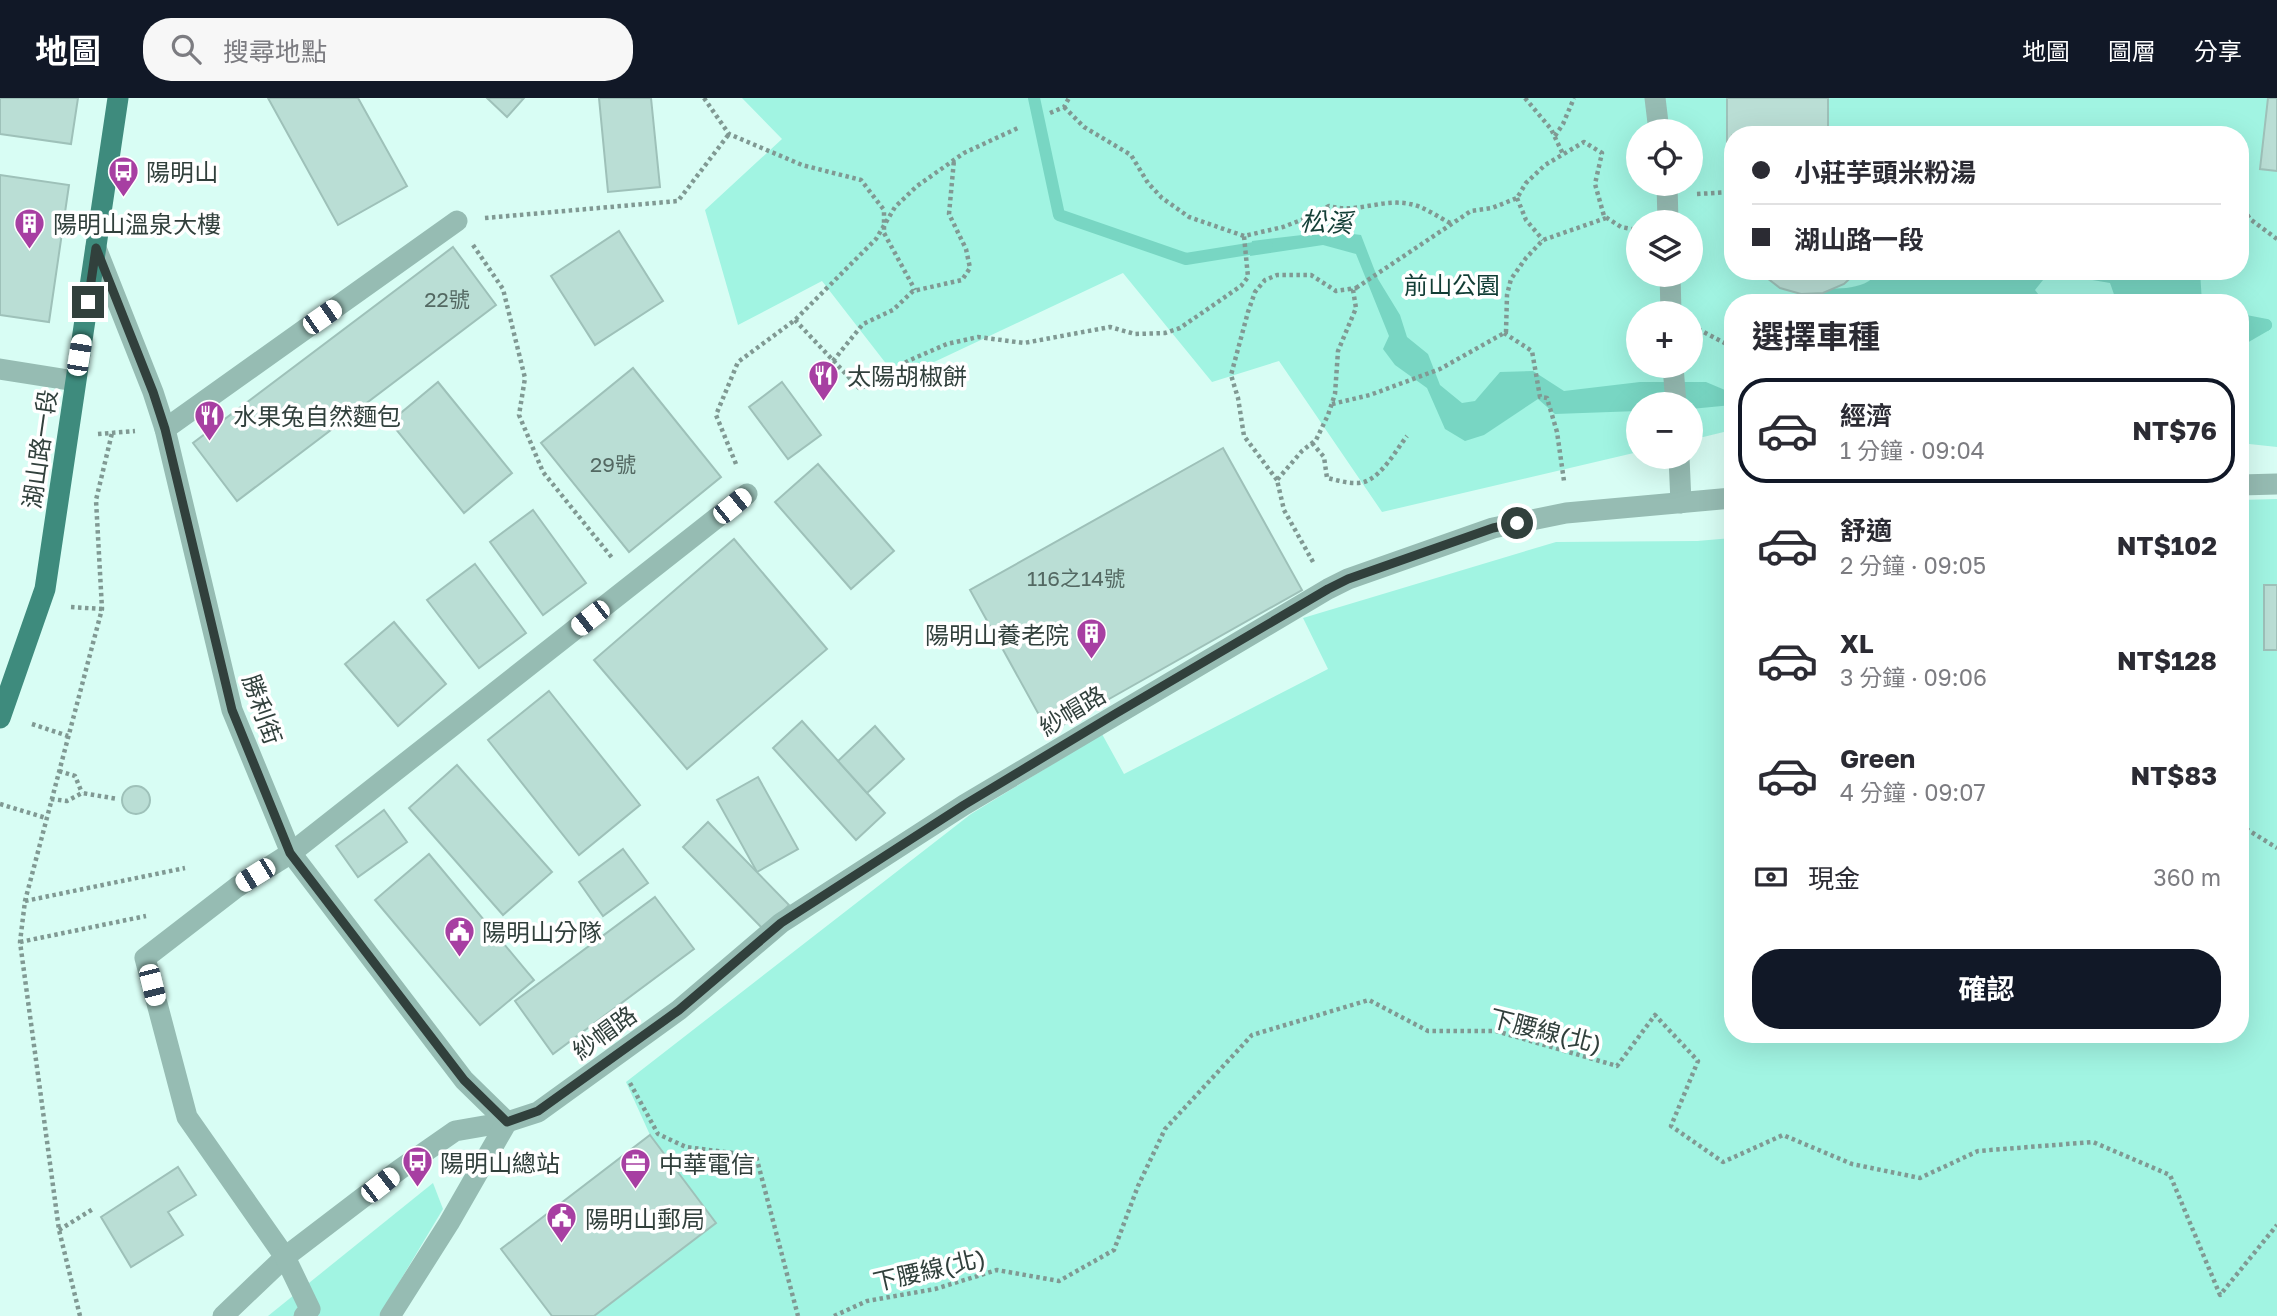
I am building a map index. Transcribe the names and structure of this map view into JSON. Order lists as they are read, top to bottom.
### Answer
{
  "streets": {
    "main road": ["湖山路一段"],
    "street": ["勝利街", "紗帽路"],
    "path": ["下腰線(北)"]
  },
  "crossings": [
    ["湖山路一段", "勝利街"],
    ["勝利街", "紗帽路"]
  ],
  "water": ["松溪"],
  "parks": ["前山公園"],
  "places": {
    "bus stop": ["陽明山", "陽明山總站"],
    "building": ["陽明山溫泉大樓", "陽明山養老院"],
    "restaurant": ["太陽胡椒餅", "水果兔自然麵包"],
    "public building": ["陽明山分隊", "陽明山郵局"],
    "office": ["中華電信"]
  },
  "house_numbers": ["22號", "29號", "116之14號"],
  "page": {
    "header": "地圖",
    "search": "搜尋地點",
    "nav": ["地圖", "圖層", "分享"],
    "map_buttons": ["+", "−"],
    "banner": ["小莊芋頭米粉湯", "湖山路一段"],
    "heading": "選擇車種",
    "list": [
      {
        "name": "經濟",
        "note": "1 分鐘 · 09:04",
        "value": "NT$76"
      },
      {
        "name": "舒適",
        "note": "2 分鐘 · 09:05",
        "value": "NT$102"
      },
      {
        "name": "XL",
        "note": "3 分鐘 · 09:06",
        "value": "NT$128"
      },
      {
        "name": "Green",
        "note": "4 分鐘 · 09:07",
        "value": "NT$83"
      }
    ],
    "pay": ["現金", "360 m"],
    "buttons": "確認"
  }
}
